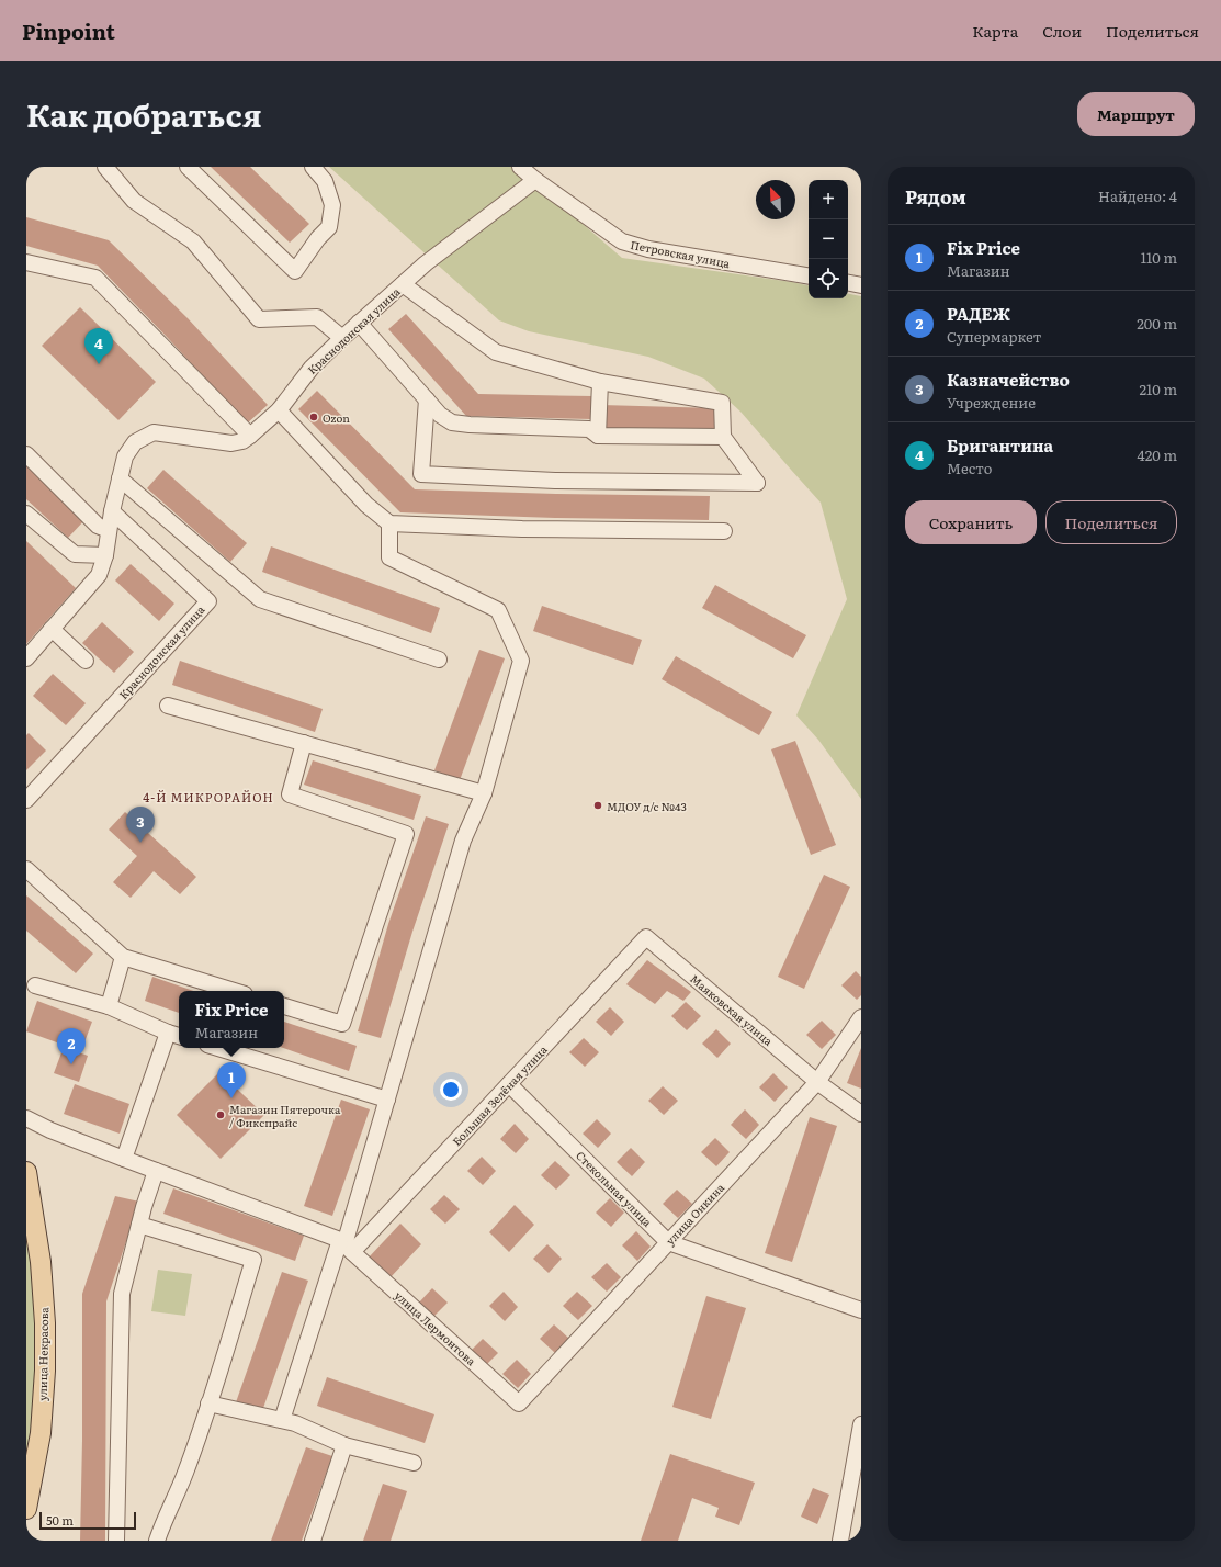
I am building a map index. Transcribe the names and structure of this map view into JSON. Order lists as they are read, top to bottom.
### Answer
{
  "streets": {
    "main road": ["улица Некрасова"],
    "street": [
      "Петровская улица",
      "Краснодонская улица",
      "Маяковская улица",
      "Большая Зелёная улица",
      "Стекольная улица",
      "улица Онкина",
      "улица Лермонтова"
    ]
  },
  "crossings": [
    ["Петровская улица", "Краснодонская улица"],
    ["Маяковская улица", "Большая Зелёная улица"],
    ["Маяковская улица", "улица Онкина"],
    ["Большая Зелёная улица", "Стекольная улица"],
    ["Большая Зелёная улица", "улица Лермонтова"],
    ["Стекольная улица", "улица Онкина"],
    ["улица Онкина", "улица Лермонтова"]
  ],
  "districts": ["4-Й МИКРОРАЙОН"],
  "places": ["Ozon", "МДОУ д/с №43", "Магазин Пятерочка / Фикспрайс"],
  "scale_bar": "50 m",
  "north": "top left",
  "page": {
    "header": "Pinpoint",
    "nav": ["Карта", "Слои", "Поделиться"],
    "title": "Как добраться",
    "buttons": [
      "Маршрут",
      ["Сохранить", "Поделиться"]
    ],
    "heading": ["Рядом", "Найдено: 4"],
    "map_buttons": ["+", "−"],
    "list": [
      {
        "mark": "1",
        "name": "Fix Price",
        "note": "Магазин",
        "value": "110 m"
      },
      {
        "mark": "2",
        "name": "РАДЕЖ",
        "note": "Супермаркет",
        "value": "200 m"
      },
      {
        "mark": "3",
        "name": "Казначейство",
        "note": "Учреждение",
        "value": "210 m"
      },
      {
        "mark": "4",
        "name": "Бригантина",
        "note": "Место",
        "value": "420 m"
      }
    ],
    "pins": [
      "4",
      "3",
      "2",
      "1"
    ],
    "popup": ["Fix Price", "Магазин"],
    "scale": "50 m"
  }
}
